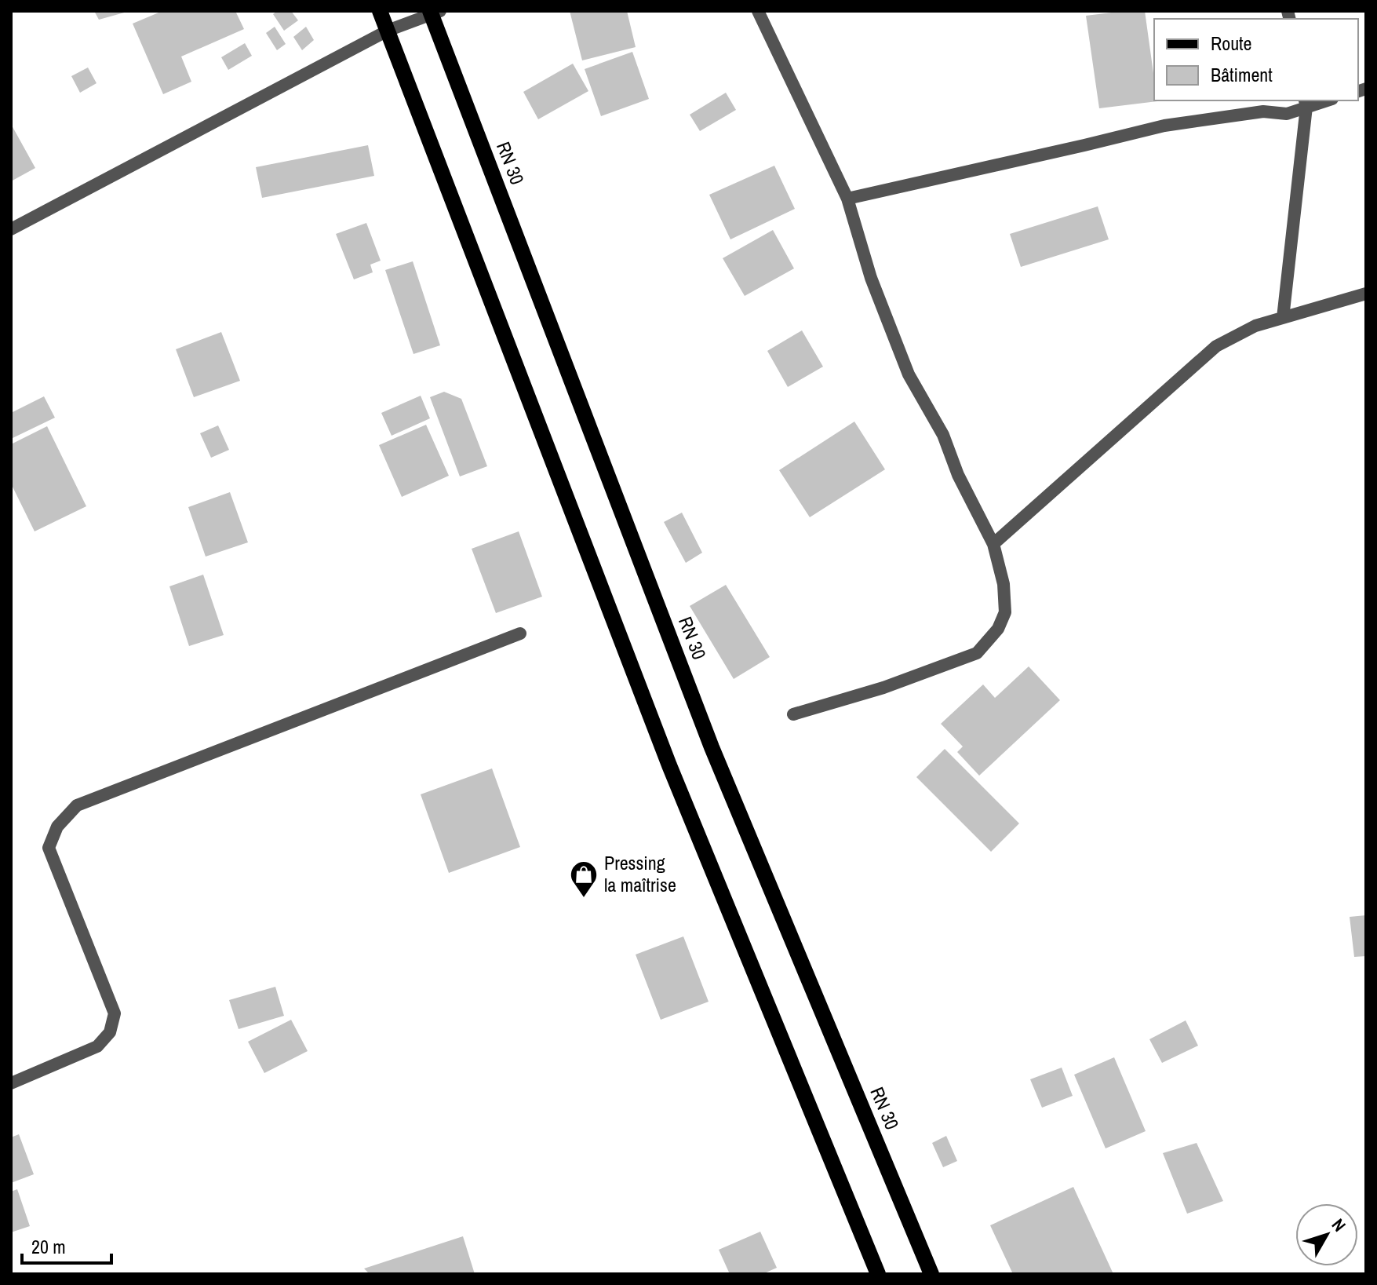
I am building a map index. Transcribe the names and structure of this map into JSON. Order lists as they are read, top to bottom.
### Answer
{
  "streets": {
    "main road": ["RN 30"]
  },
  "places": {
    "shop": ["Pressing la maîtrise"]
  },
  "legend": ["Route", "Bâtiment"],
  "scale_bar": "20 m",
  "north": "top right"
}
